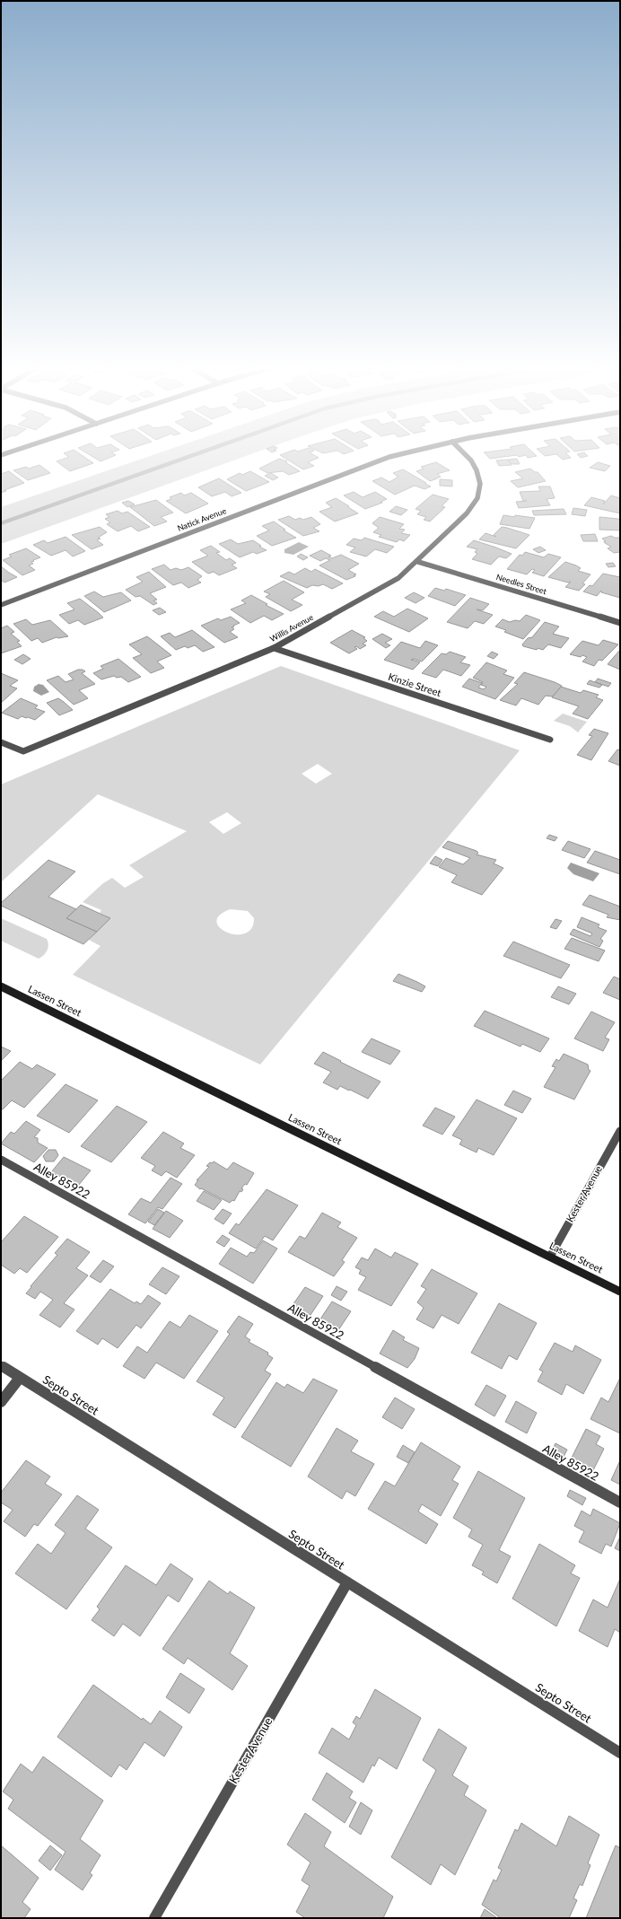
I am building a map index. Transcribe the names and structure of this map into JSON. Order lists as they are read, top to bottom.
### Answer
{
  "streets": {
    "main road": ["Lassen Street"],
    "street": [
      "Natick Avenue",
      "Needles Street",
      "Willis Avenue",
      "Kinzie Street",
      "Alley 85922",
      "Kester Avenue",
      "Septo Street"
    ]
  },
  "crossings": [
    ["Needles Street", "Willis Avenue"],
    ["Willis Avenue", "Kinzie Street"],
    ["Lassen Street", "Kester Avenue"],
    ["Kester Avenue", "Septo Street"]
  ]
}
